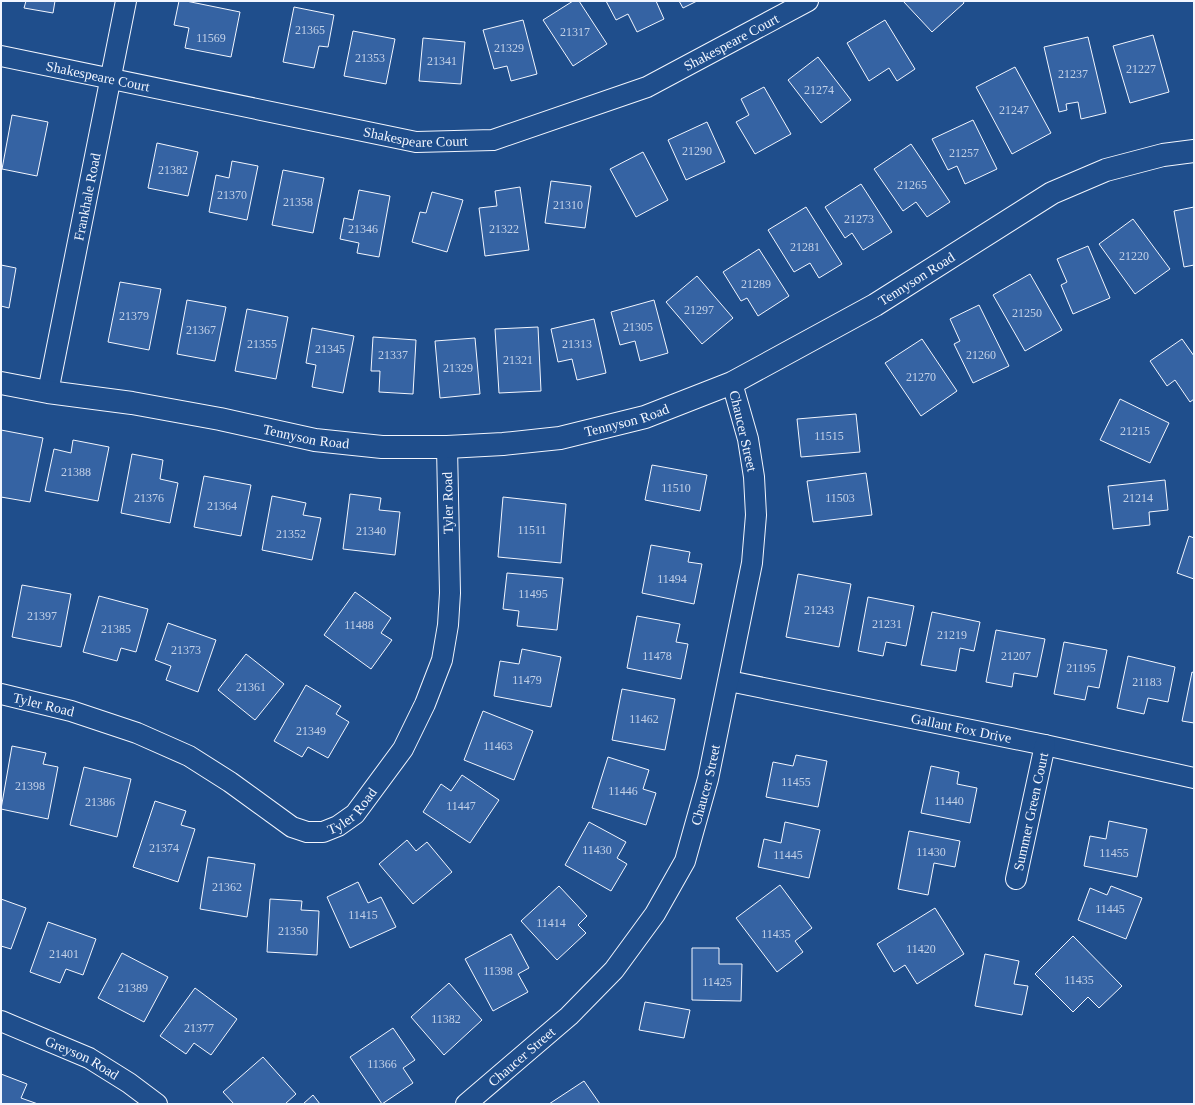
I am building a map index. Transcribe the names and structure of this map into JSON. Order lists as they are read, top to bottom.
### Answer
{
  "streets": {
    "street": [
      "Shakespeare Court",
      "Frankhale Road",
      "Tennyson Road",
      "Chaucer Street",
      "Tyler Road",
      "Gallant Fox Drive",
      "Summer Green Court",
      "Greyson Road"
    ]
  },
  "crossings": [
    ["Shakespeare Court", "Frankhale Road"],
    ["Frankhale Road", "Tennyson Road"],
    ["Tennyson Road", "Chaucer Street"],
    ["Tennyson Road", "Tyler Road"],
    ["Chaucer Street", "Gallant Fox Drive"],
    ["Gallant Fox Drive", "Summer Green Court"]
  ],
  "house_numbers": [
    "21365",
    "21317",
    "11569",
    "21329",
    "21353",
    "21341",
    "21227",
    "21237",
    "21274",
    "21247",
    "21290",
    "21257",
    "21382",
    "21265",
    "21370",
    "21358",
    "21310",
    "21273",
    "21346",
    "21322",
    "21281",
    "21220",
    "21289",
    "21297",
    "21250",
    "21379",
    "21305",
    "21367",
    "21355",
    "21313",
    "21345",
    "21337",
    "21260",
    "21321",
    "21329",
    "21270",
    "21215",
    "11515",
    "21388",
    "11510",
    "21376",
    "11503",
    "21214",
    "21364",
    "11511",
    "21340",
    "21352",
    "11494",
    "11495",
    "21243",
    "21397",
    "21231",
    "11488",
    "21385",
    "21219",
    "21373",
    "11478",
    "21207",
    "21195",
    "11479",
    "21183",
    "21361",
    "11462",
    "21349",
    "11463",
    "11455",
    "21398",
    "11446",
    "11440",
    "21386",
    "11447",
    "21374",
    "11430",
    "11430",
    "11455",
    "11445",
    "21362",
    "11445",
    "11415",
    "11414",
    "21350",
    "11435",
    "11420",
    "21401",
    "11398",
    "11435",
    "11425",
    "21389",
    "11382",
    "21377",
    "11366"
  ]
}
